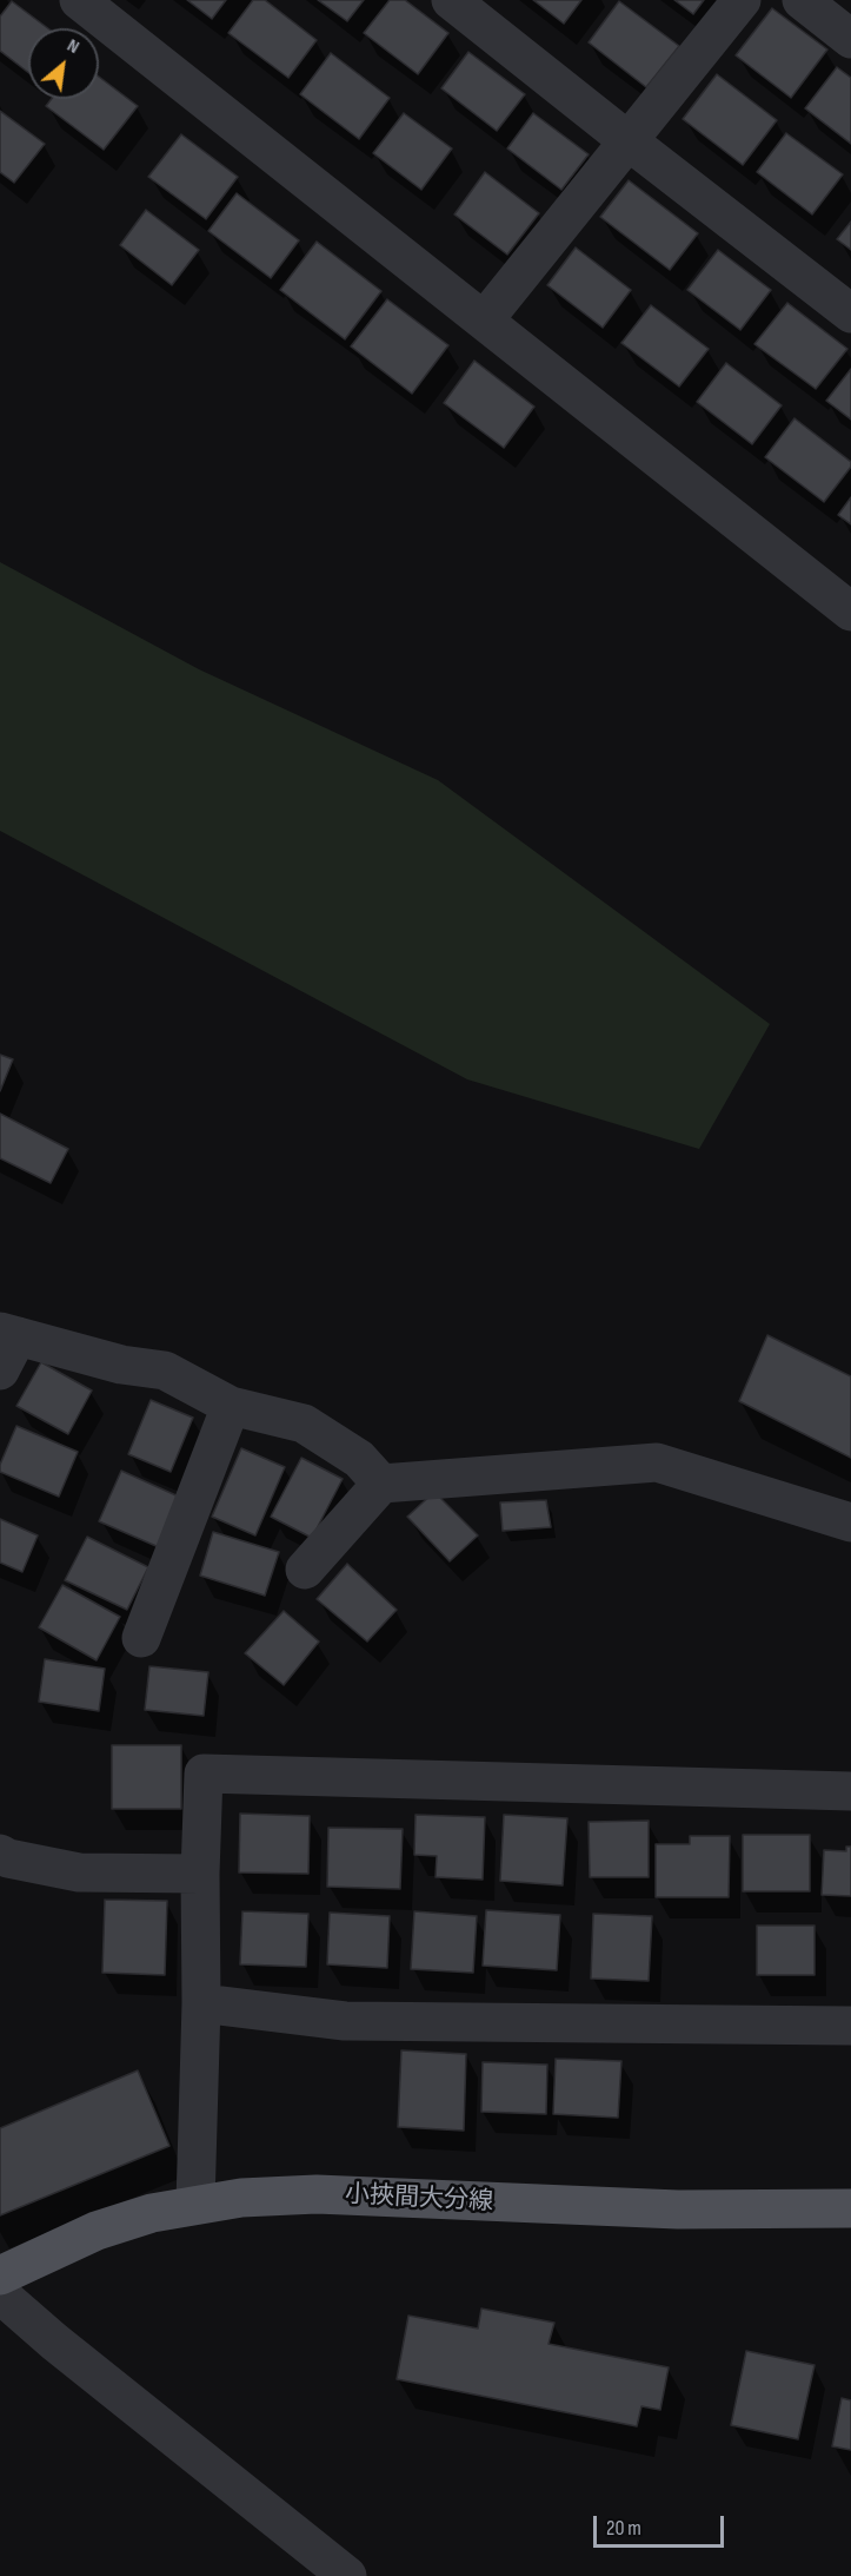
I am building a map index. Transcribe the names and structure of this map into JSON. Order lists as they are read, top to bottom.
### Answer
{
  "streets": {
    "main road": ["小挾間大分線"]
  },
  "scale_bar": "20 m",
  "north": "top right"
}
